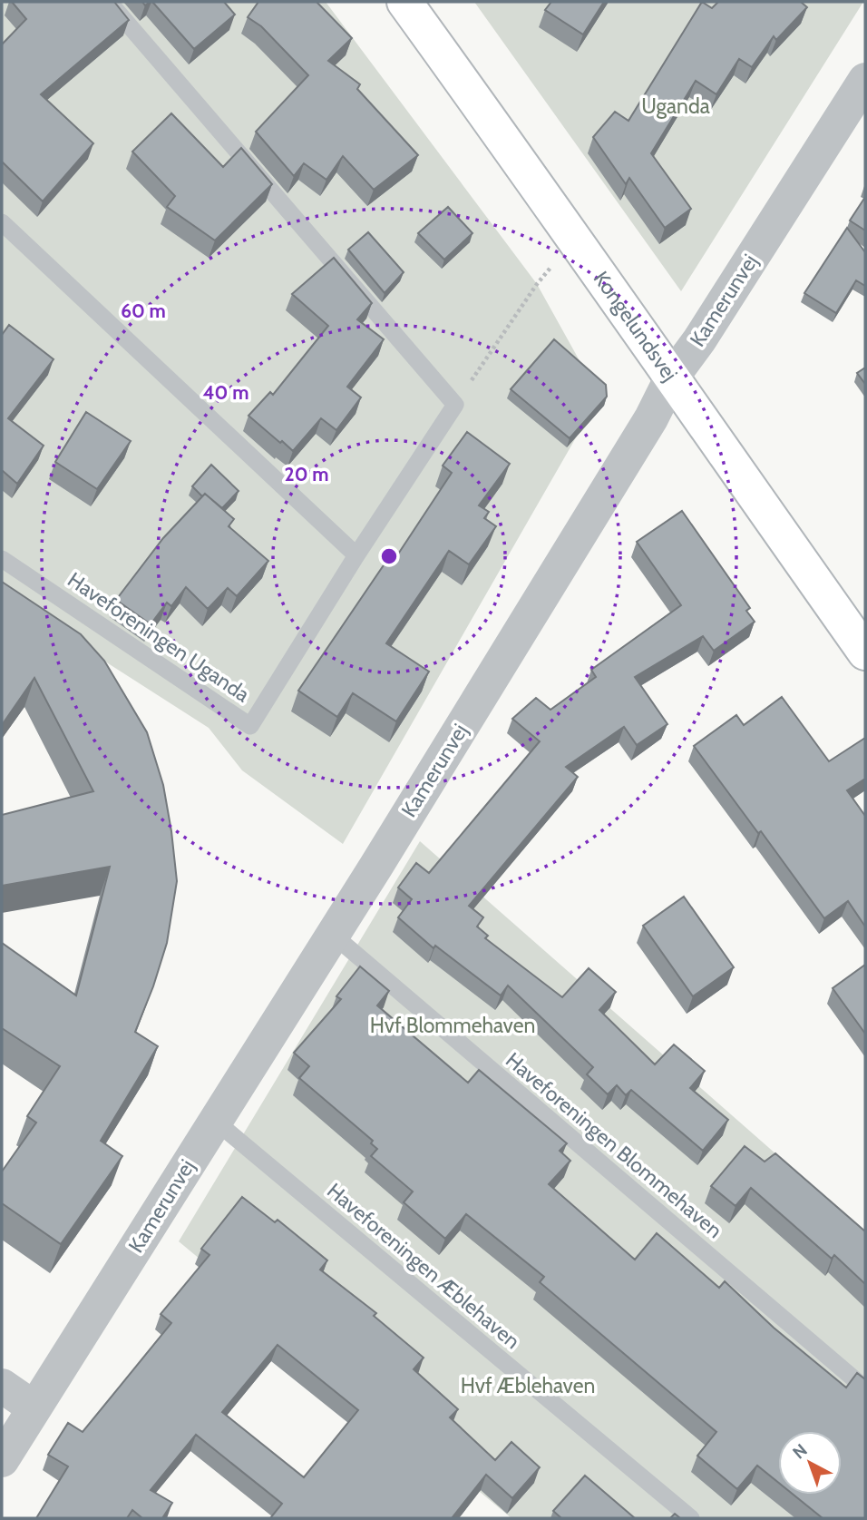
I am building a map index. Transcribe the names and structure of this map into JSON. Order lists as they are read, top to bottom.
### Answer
{
  "streets": {
    "street": ["Kamerunvej", "Kongelundsvej"],
    "lane": ["Haveforeningen Uganda", "Haveforeningen Blommehaven", "Haveforeningen Æblehaven"]
  },
  "crossings": [
    ["Kamerunvej", "Kongelundsvej"],
    ["Kamerunvej", "Haveforeningen Blommehaven"],
    ["Kamerunvej", "Haveforeningen Æblehaven"]
  ],
  "parks": ["Uganda", "Hvf Blommehaven", "Hvf Æblehaven"],
  "north": "top left",
  "rings": ["60 m", "40 m", "20 m"]
}
